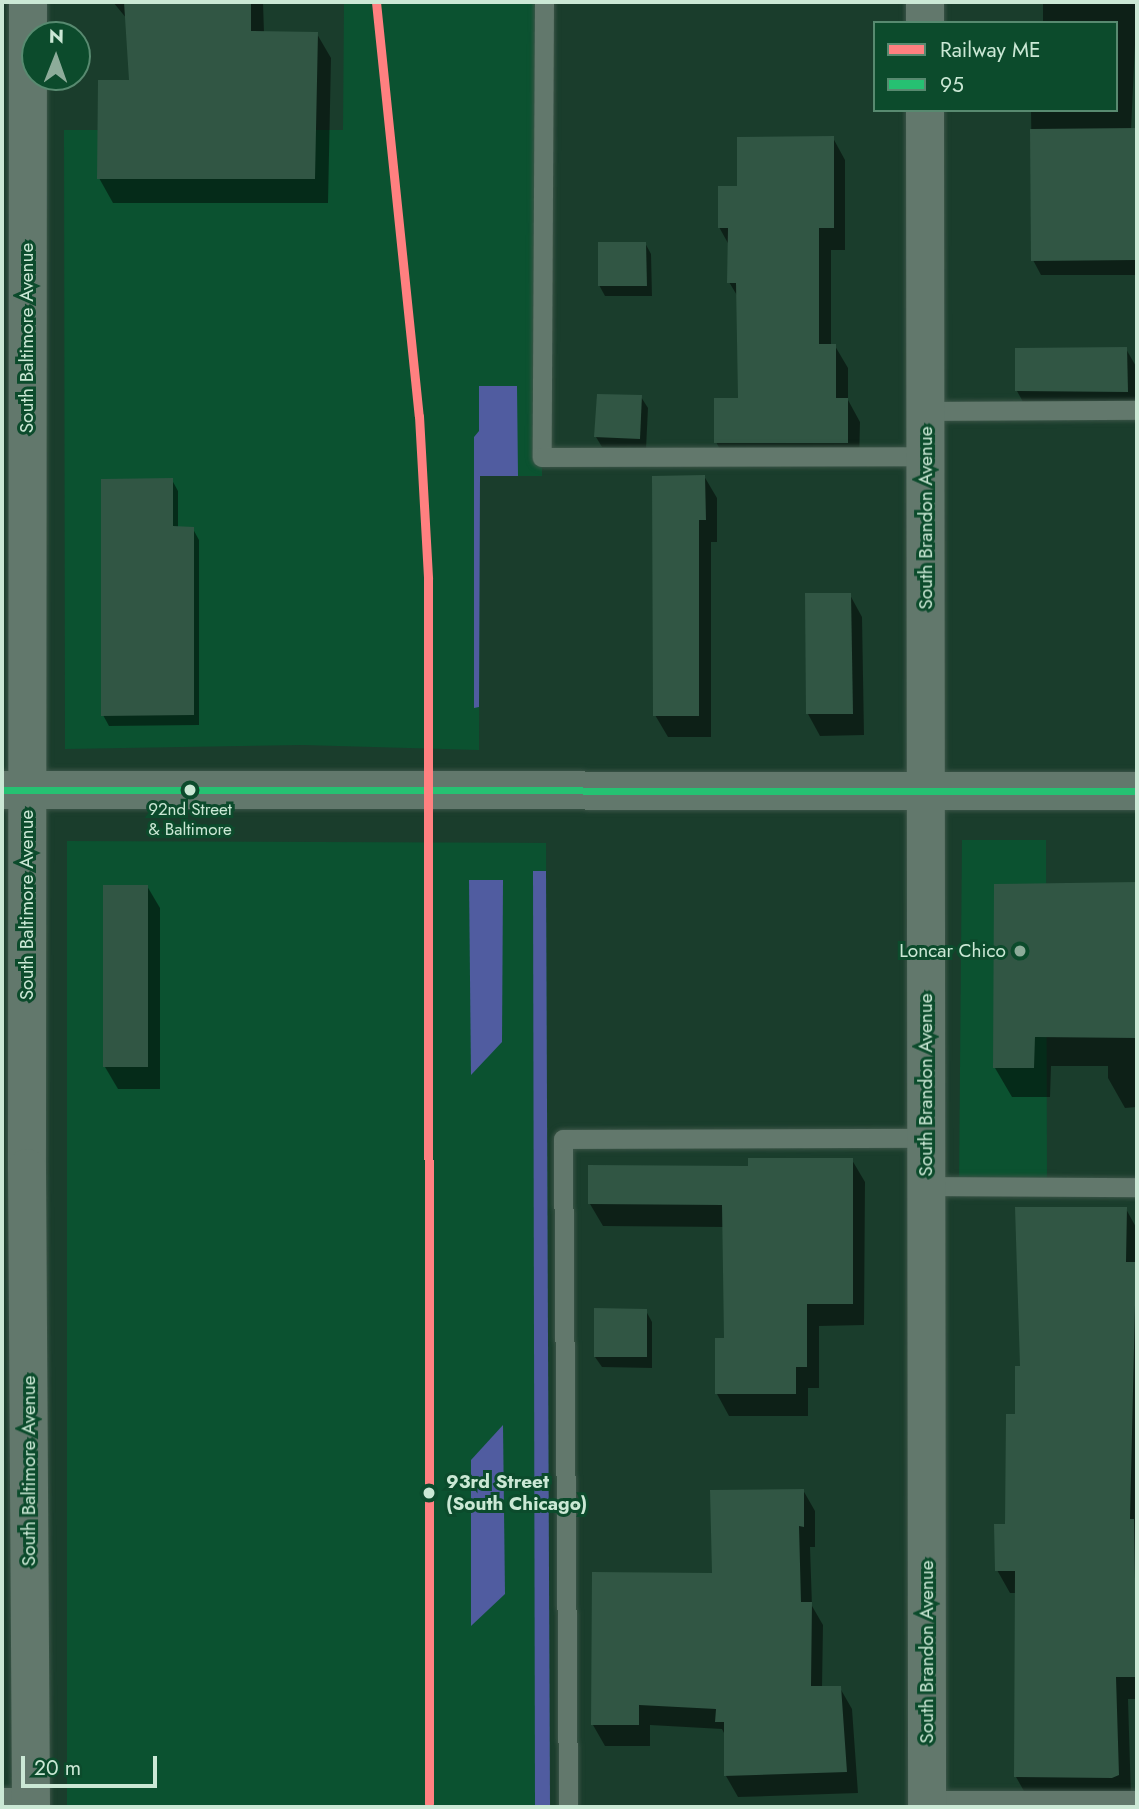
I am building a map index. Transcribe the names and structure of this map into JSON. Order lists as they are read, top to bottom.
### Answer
{
  "streets": {
    "street": ["South Baltimore Avenue", "South Brandon Avenue"]
  },
  "places": ["92nd Street & Baltimore", "Loncar Chico", "93rd Street (South Chicago)"],
  "lines": ["rail line ME", "transit line 95"],
  "legend": ["Railway ME", "95"],
  "scale_bar": "20 m",
  "north": "top"
}
